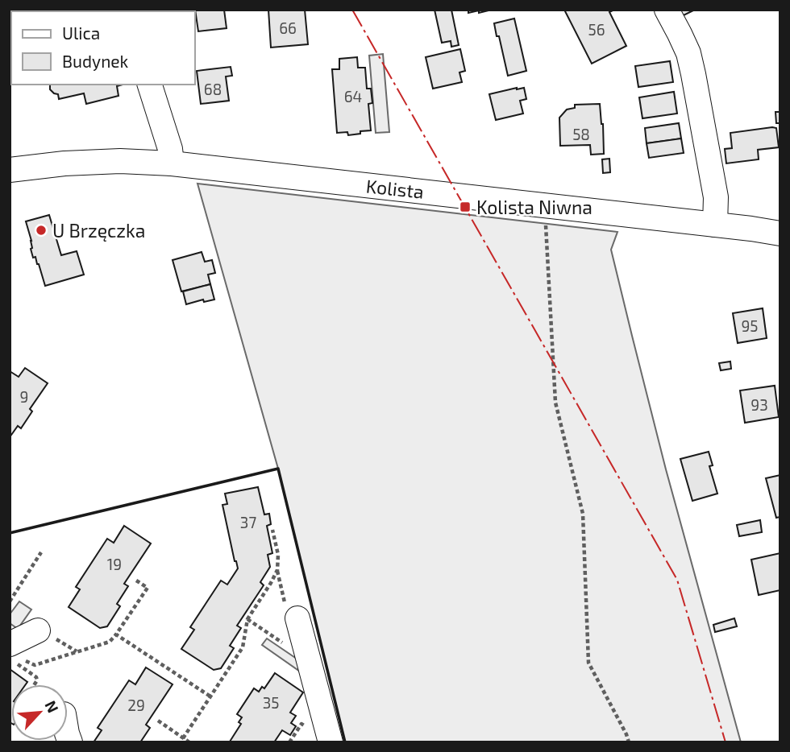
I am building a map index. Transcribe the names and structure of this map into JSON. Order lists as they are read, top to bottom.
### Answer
{
  "streets": {
    "street": ["Kolista"]
  },
  "places": {
    "transit": ["Kolista Niwna"],
    "other": ["U Brzęczka"]
  },
  "house_numbers": [
    "66",
    "56",
    "68",
    "64",
    "58",
    "95",
    "9",
    "93",
    "37",
    "19",
    "35",
    "29"
  ],
  "legend": ["Ulica", "Budynek"],
  "north": "top right"
}
